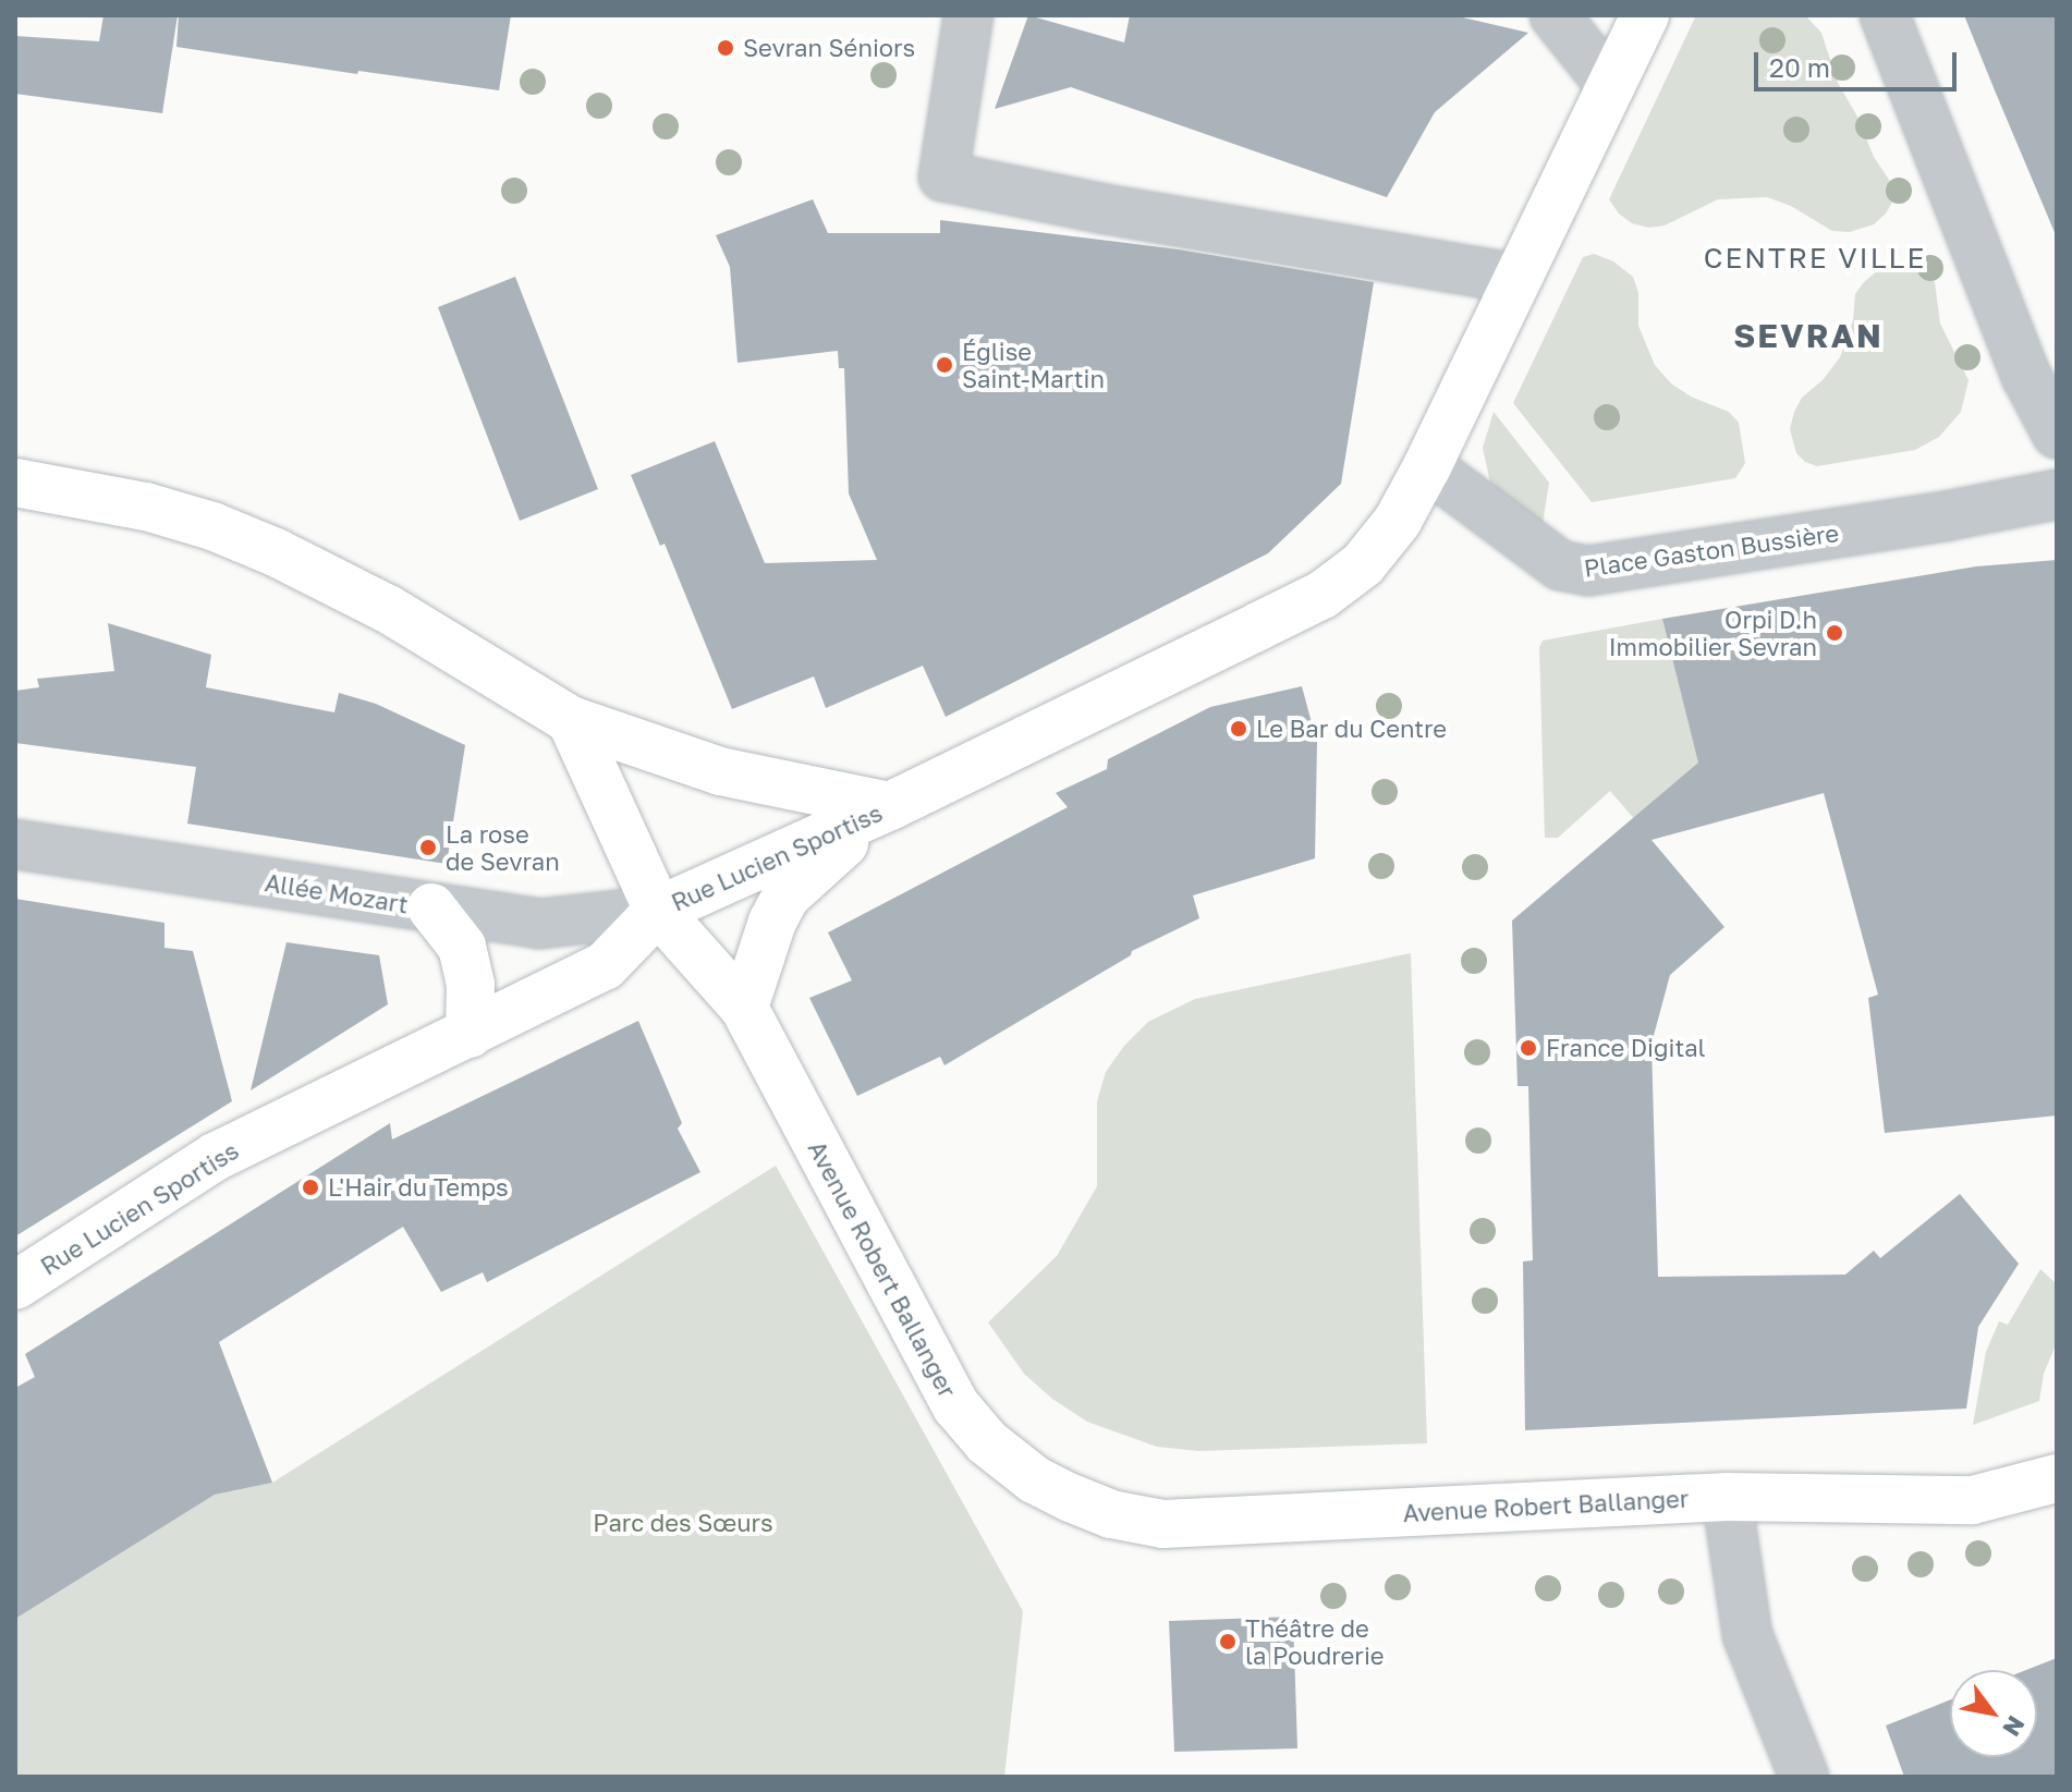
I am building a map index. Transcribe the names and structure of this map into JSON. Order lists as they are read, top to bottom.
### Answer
{
  "streets": {
    "main road": ["Rue Lucien Sportiss", "Avenue Robert Ballanger"],
    "street": ["Place Gaston Bussière", "Allée Mozart"]
  },
  "crossings": [
    ["Place Gaston Bussière", "Rue Lucien Sportiss"],
    ["Rue Lucien Sportiss", "Allée Mozart"],
    ["Rue Lucien Sportiss", "Avenue Robert Ballanger"],
    ["Allée Mozart", "Avenue Robert Ballanger"]
  ],
  "districts": ["CENTRE VILLE", "SEVRAN"],
  "parks": ["Parc des Sœurs"],
  "places": [
    "Sevran Séniors",
    "Église Saint-Martin",
    "Orpi D.h Immobilier Sevran",
    "Le Bar du Centre",
    "La rose de Sevran",
    "France Digital",
    "L'Hair du Temps",
    "Théâtre de la Poudrerie"
  ],
  "scale_bar": "20 m",
  "north": "bottom right"
}
